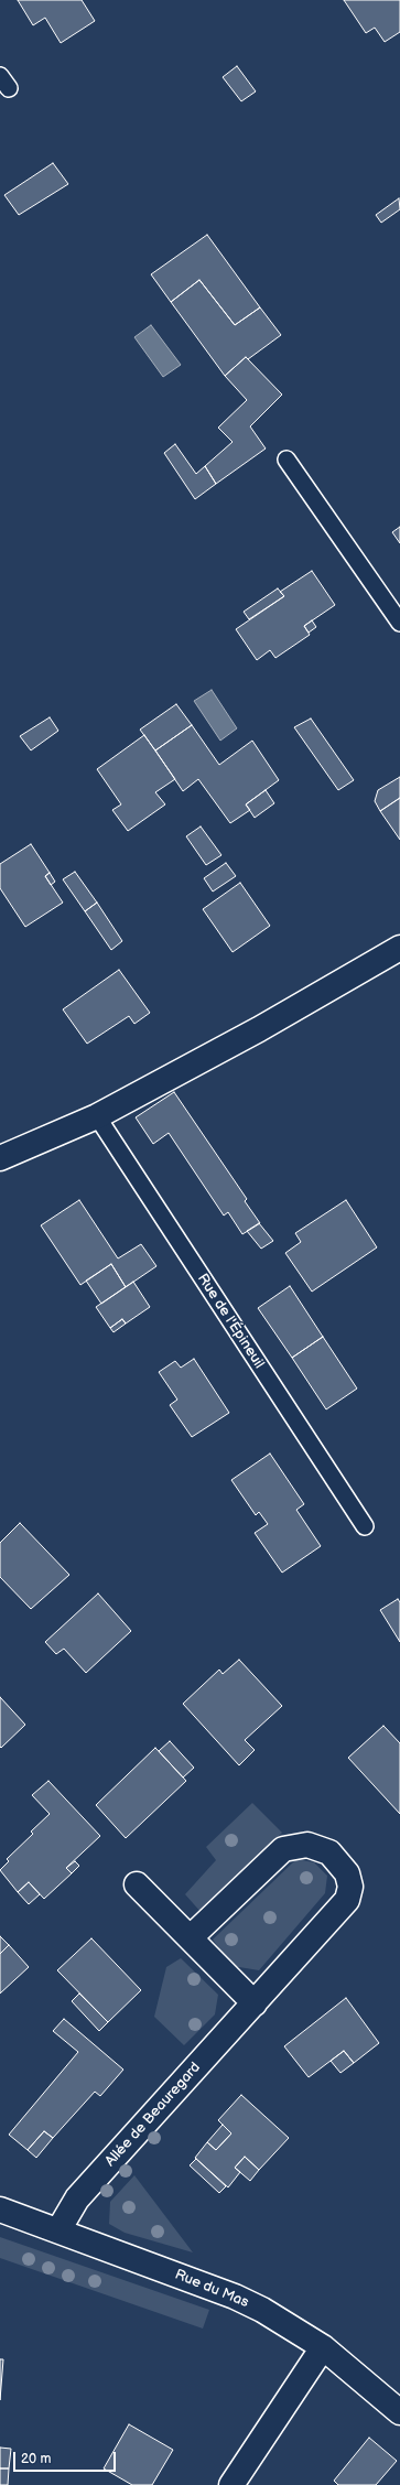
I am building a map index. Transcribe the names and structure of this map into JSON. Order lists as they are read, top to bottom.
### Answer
{
  "streets": {
    "street": ["Allée de Beauregard", "Rue du Mas"],
    "lane": ["Rue de l'Épineuil"]
  },
  "crossings": [
    ["Allée de Beauregard", "Rue du Mas"]
  ],
  "scale_bar": "20 m"
}
